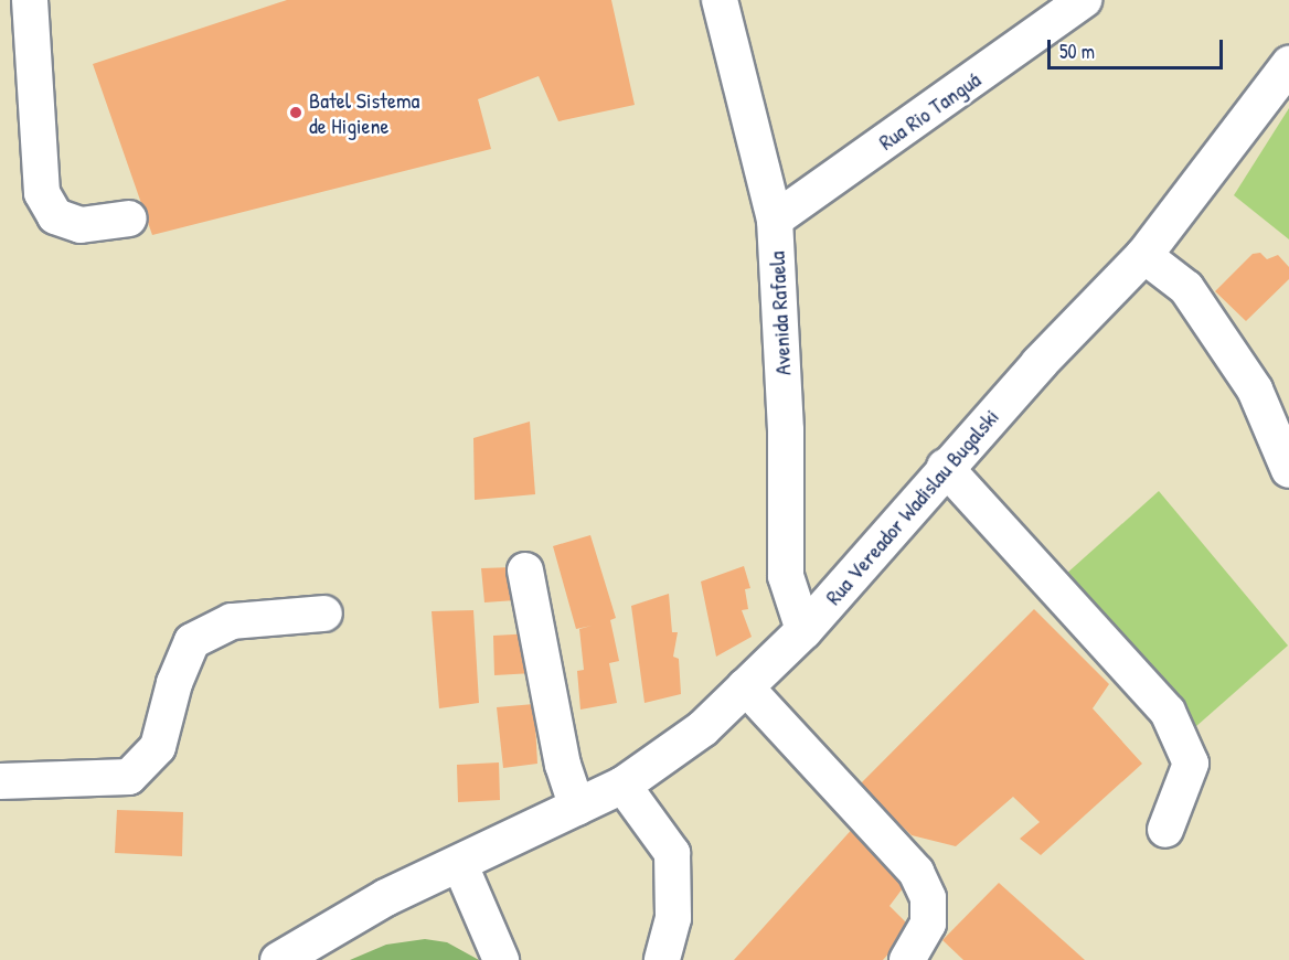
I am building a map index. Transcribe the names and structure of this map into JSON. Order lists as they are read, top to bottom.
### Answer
{
  "streets": {
    "main road": ["Rua Vereador Wadislau Bugalski"],
    "street": ["Rua Rio Tanguá", "Avenida Rafaela"]
  },
  "crossings": [
    ["Rua Rio Tanguá", "Avenida Rafaela"],
    ["Avenida Rafaela", "Rua Vereador Wadislau Bugalski"]
  ],
  "places": ["Batel Sistema de Higiene"],
  "scale_bar": "50 m"
}
